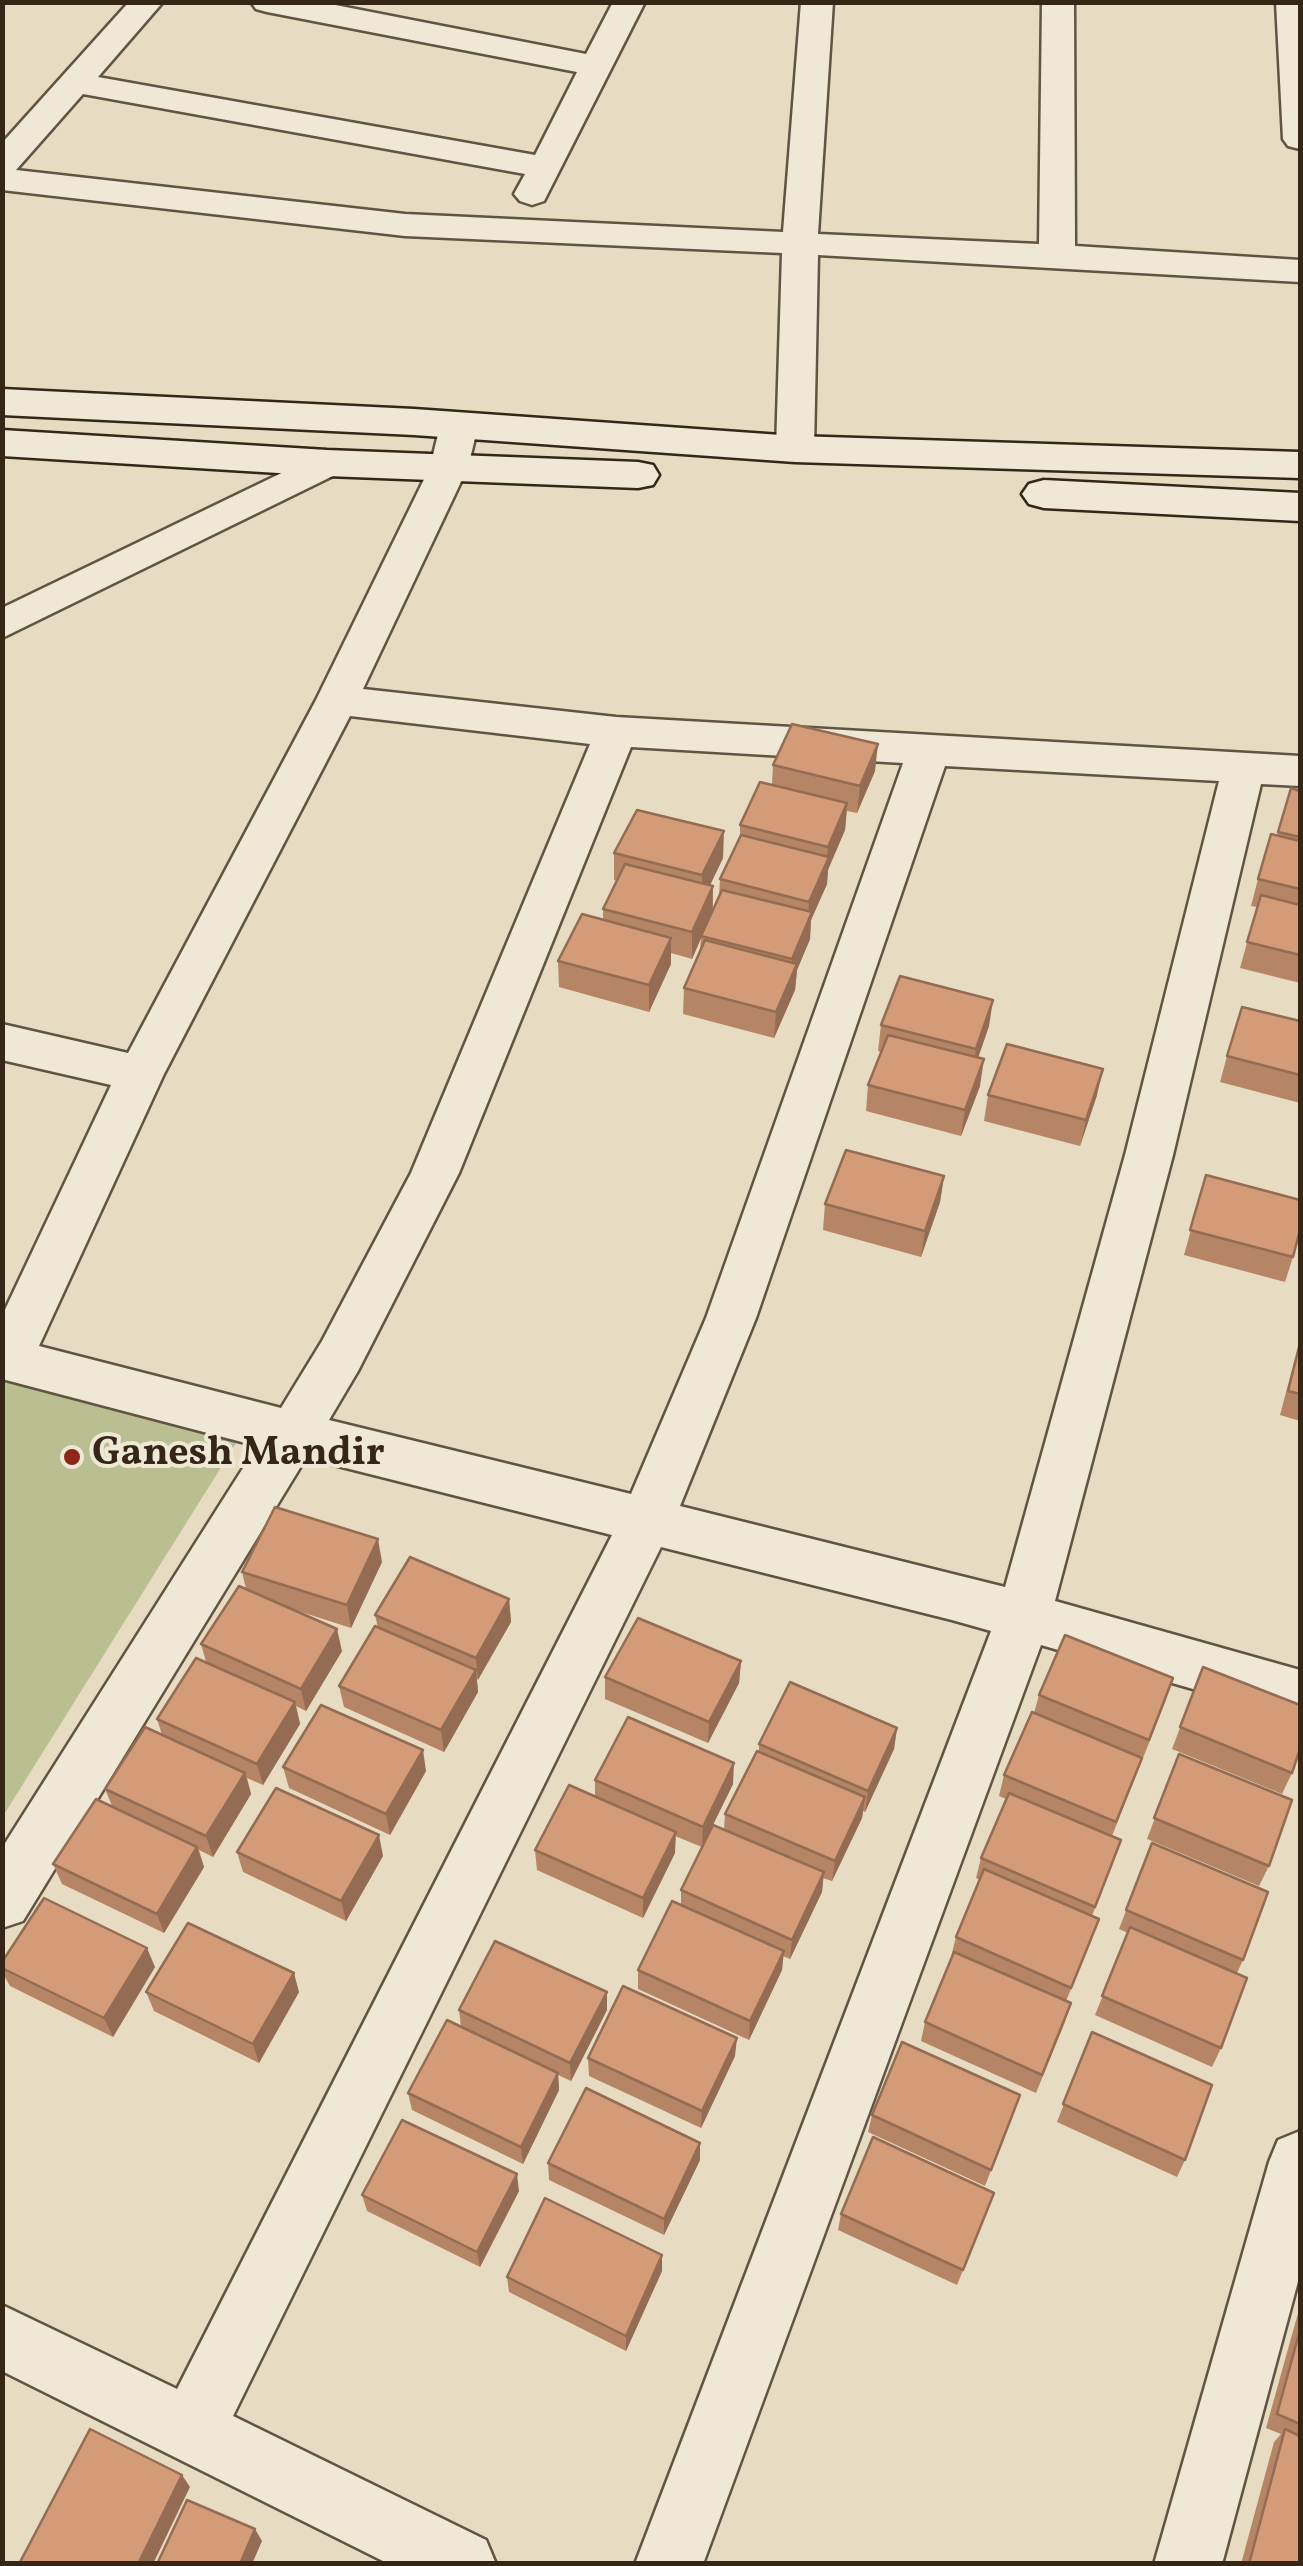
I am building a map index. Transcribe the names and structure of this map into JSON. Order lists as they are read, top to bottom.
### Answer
{
  "places": ["Ganesh Mandir"]
}
